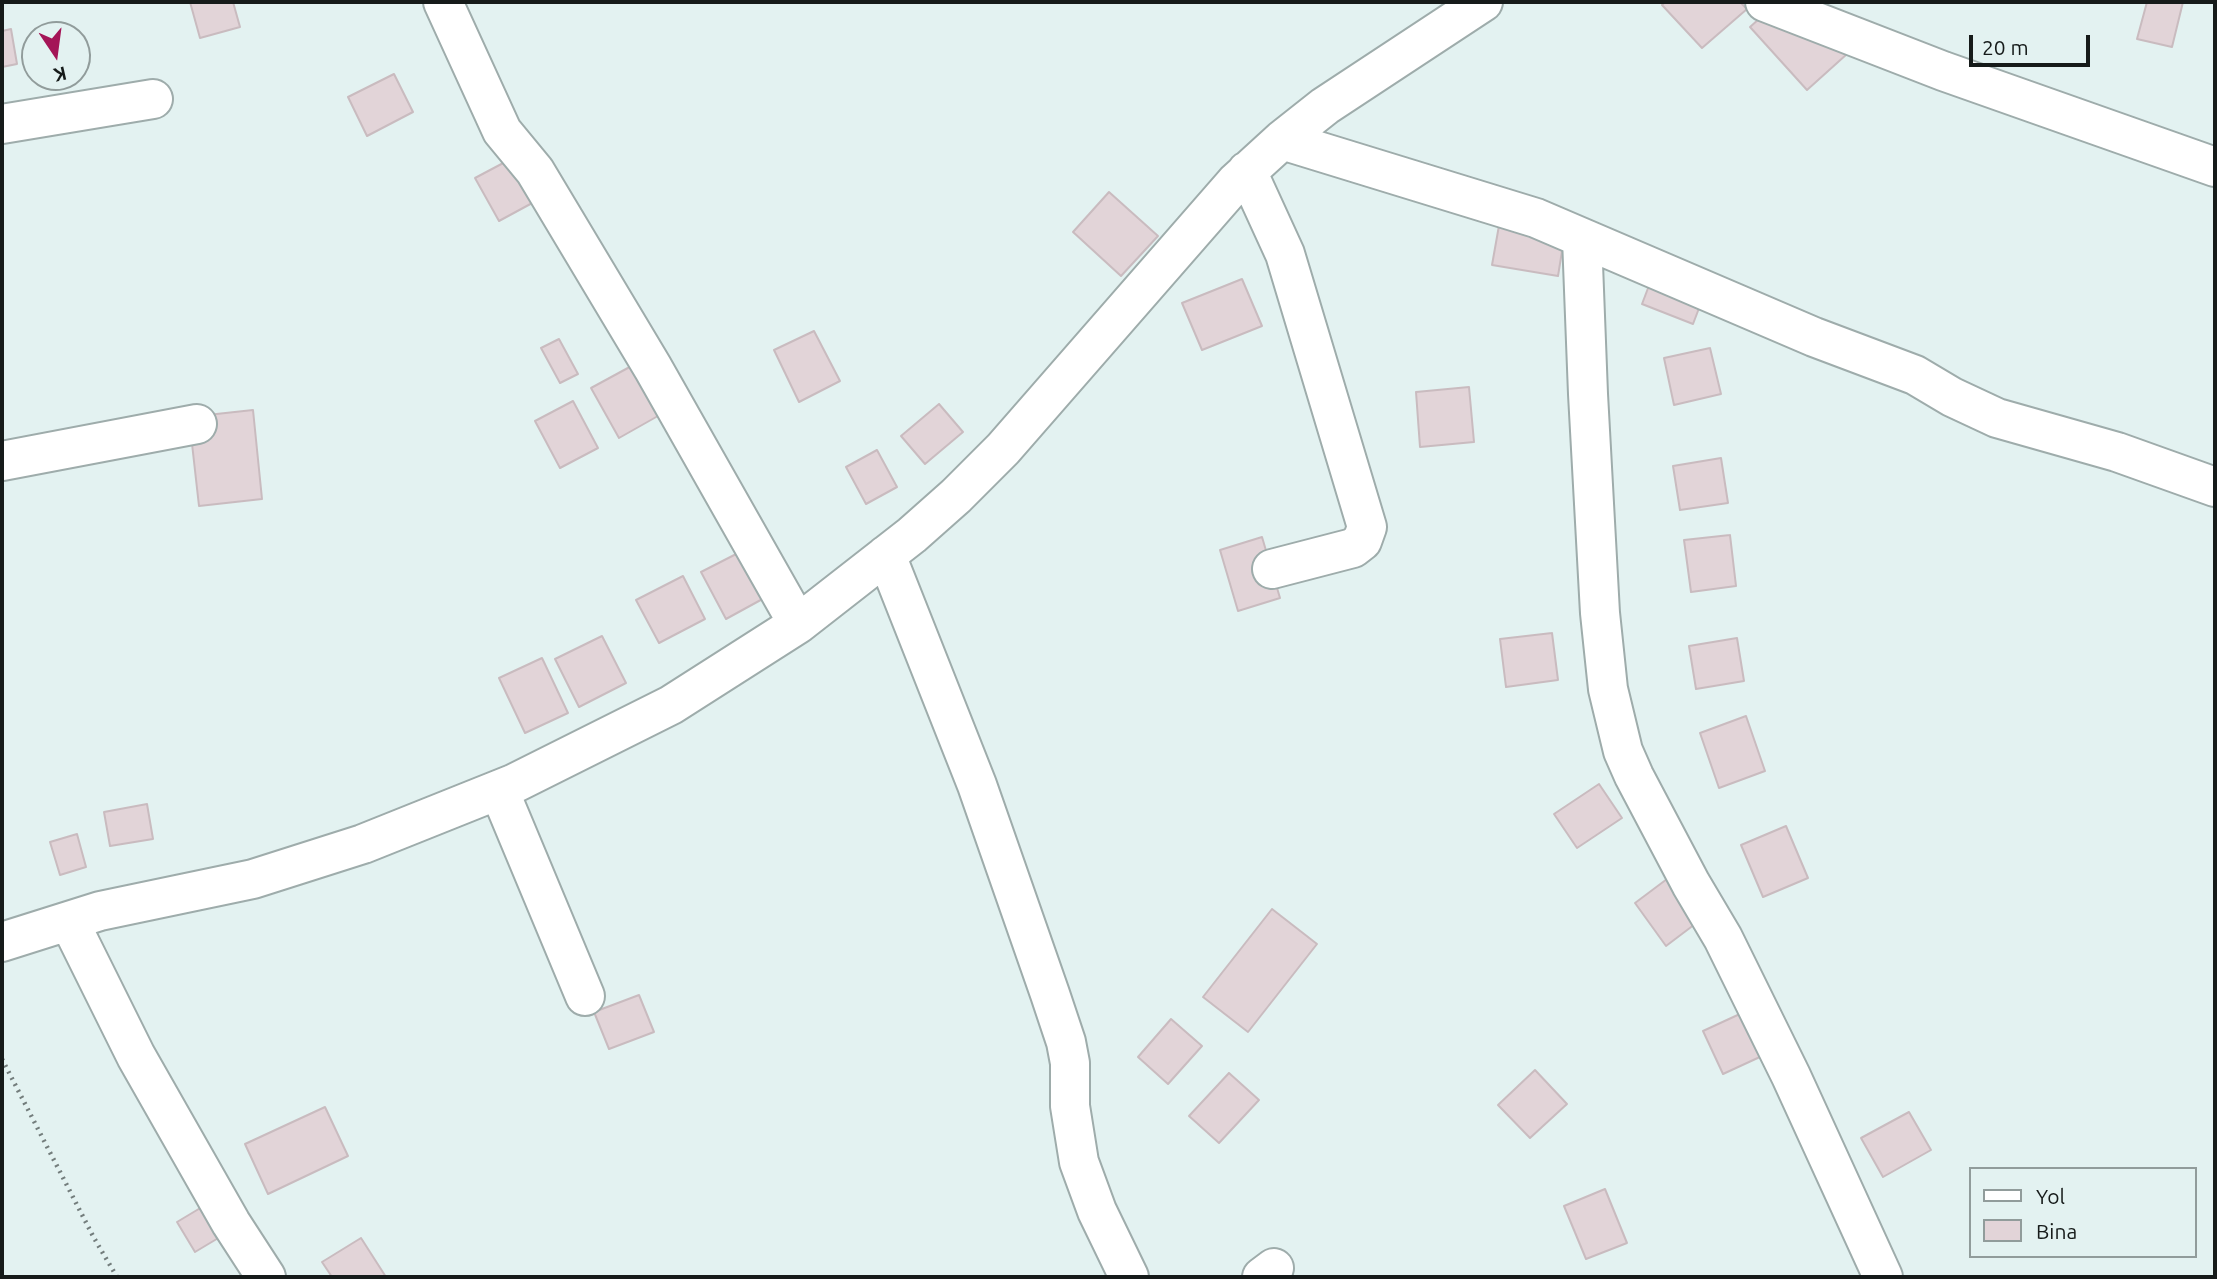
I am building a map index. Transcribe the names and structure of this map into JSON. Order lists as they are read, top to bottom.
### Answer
{
  "legend": ["Yol", "Bina"],
  "scale_bar": "20 m",
  "north": "bottom"
}
